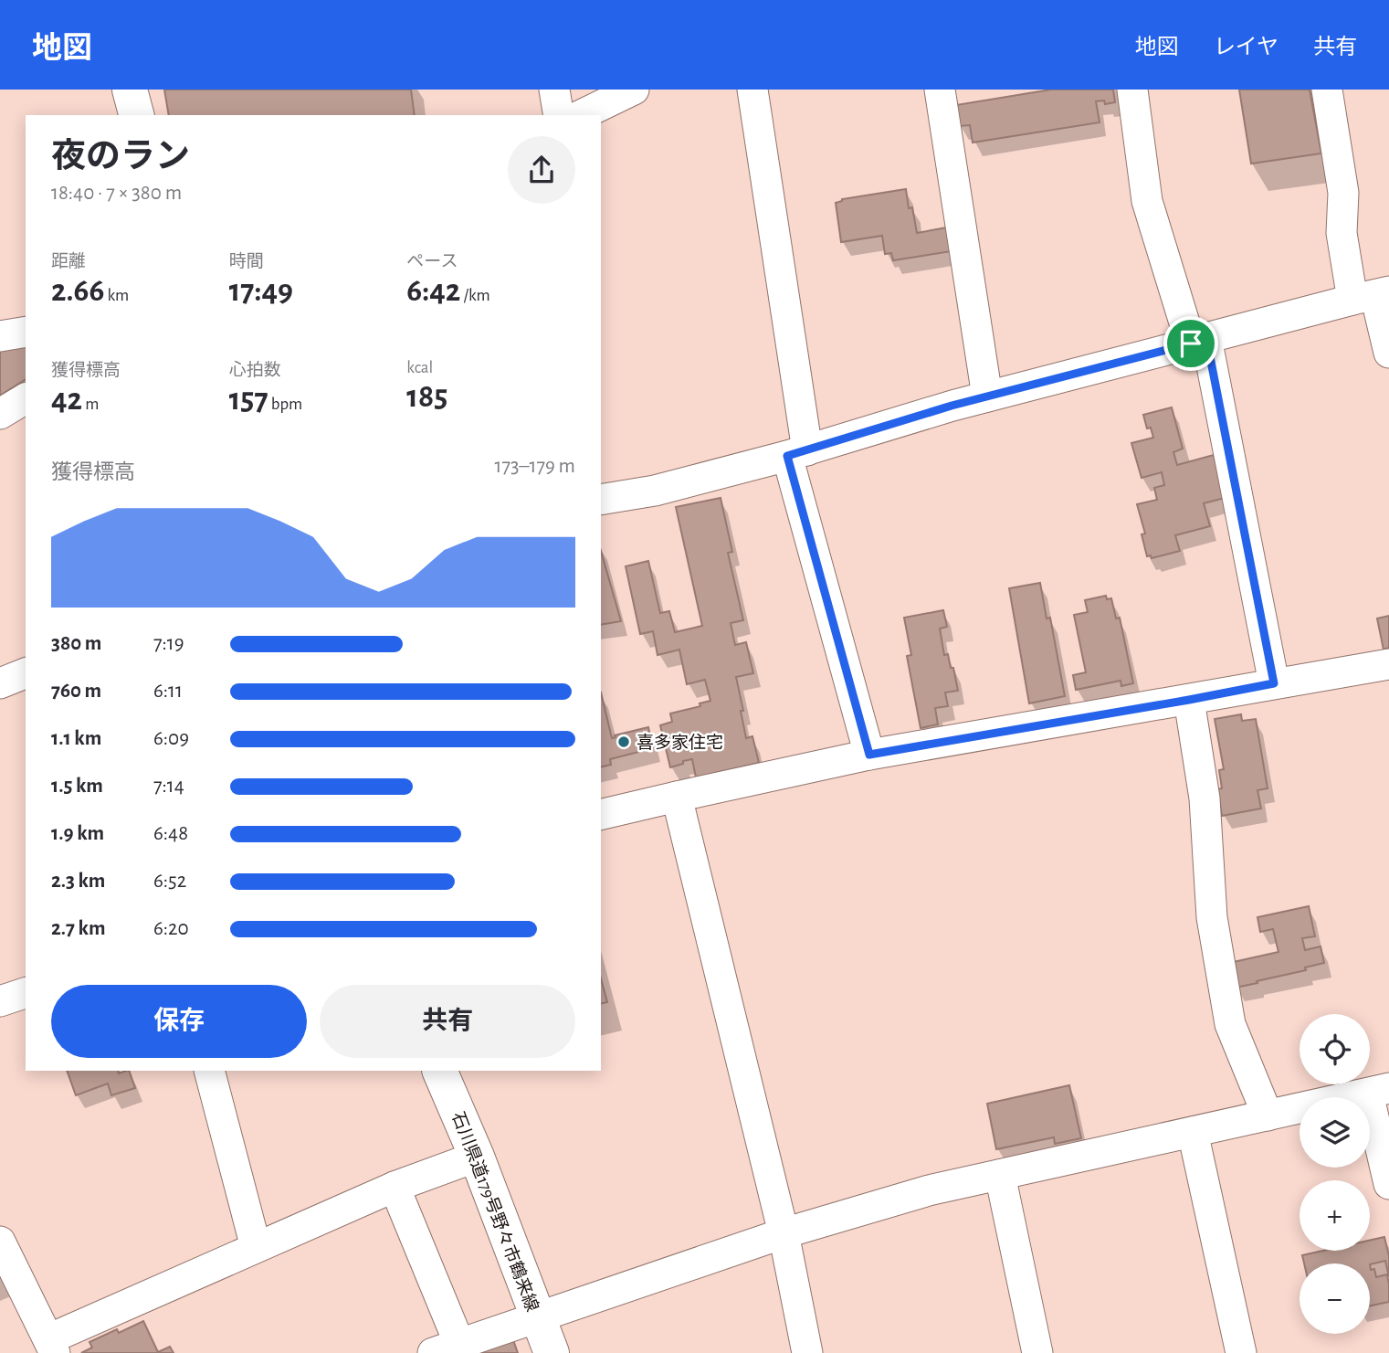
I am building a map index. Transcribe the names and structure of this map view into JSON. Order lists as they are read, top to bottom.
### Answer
{
  "streets": {
    "main road": ["石川県道179号野々市鶴来線"]
  },
  "places": ["喜多家住宅"],
  "page": {
    "header": "地図",
    "nav": ["地図", "レイヤ", "共有"],
    "heading": ["夜のラン", "18:40 · 7 × 380 m"],
    "stats": [
      ["距離", "2.66 km"],
      ["時間", "17:49"],
      ["ペース", "6:42 /km"],
      ["獲得標高", "42 m"],
      ["心拍数", "157 bpm"],
      ["kcal", "185"]
    ],
    "chart": ["獲得標高", "173–179 m"],
    "list": [
      {
        "name": "380 m",
        "note": "7:19"
      },
      {
        "name": "760 m",
        "note": "6:11"
      },
      {
        "name": "1.1 km",
        "note": "6:09"
      },
      {
        "name": "1.5 km",
        "note": "7:14"
      },
      {
        "name": "1.9 km",
        "note": "6:48"
      },
      {
        "name": "2.3 km",
        "note": "6:52"
      },
      {
        "name": "2.7 km",
        "note": "6:20"
      }
    ],
    "buttons": ["保存", "共有"],
    "map_buttons": ["+", "−"]
  }
}
